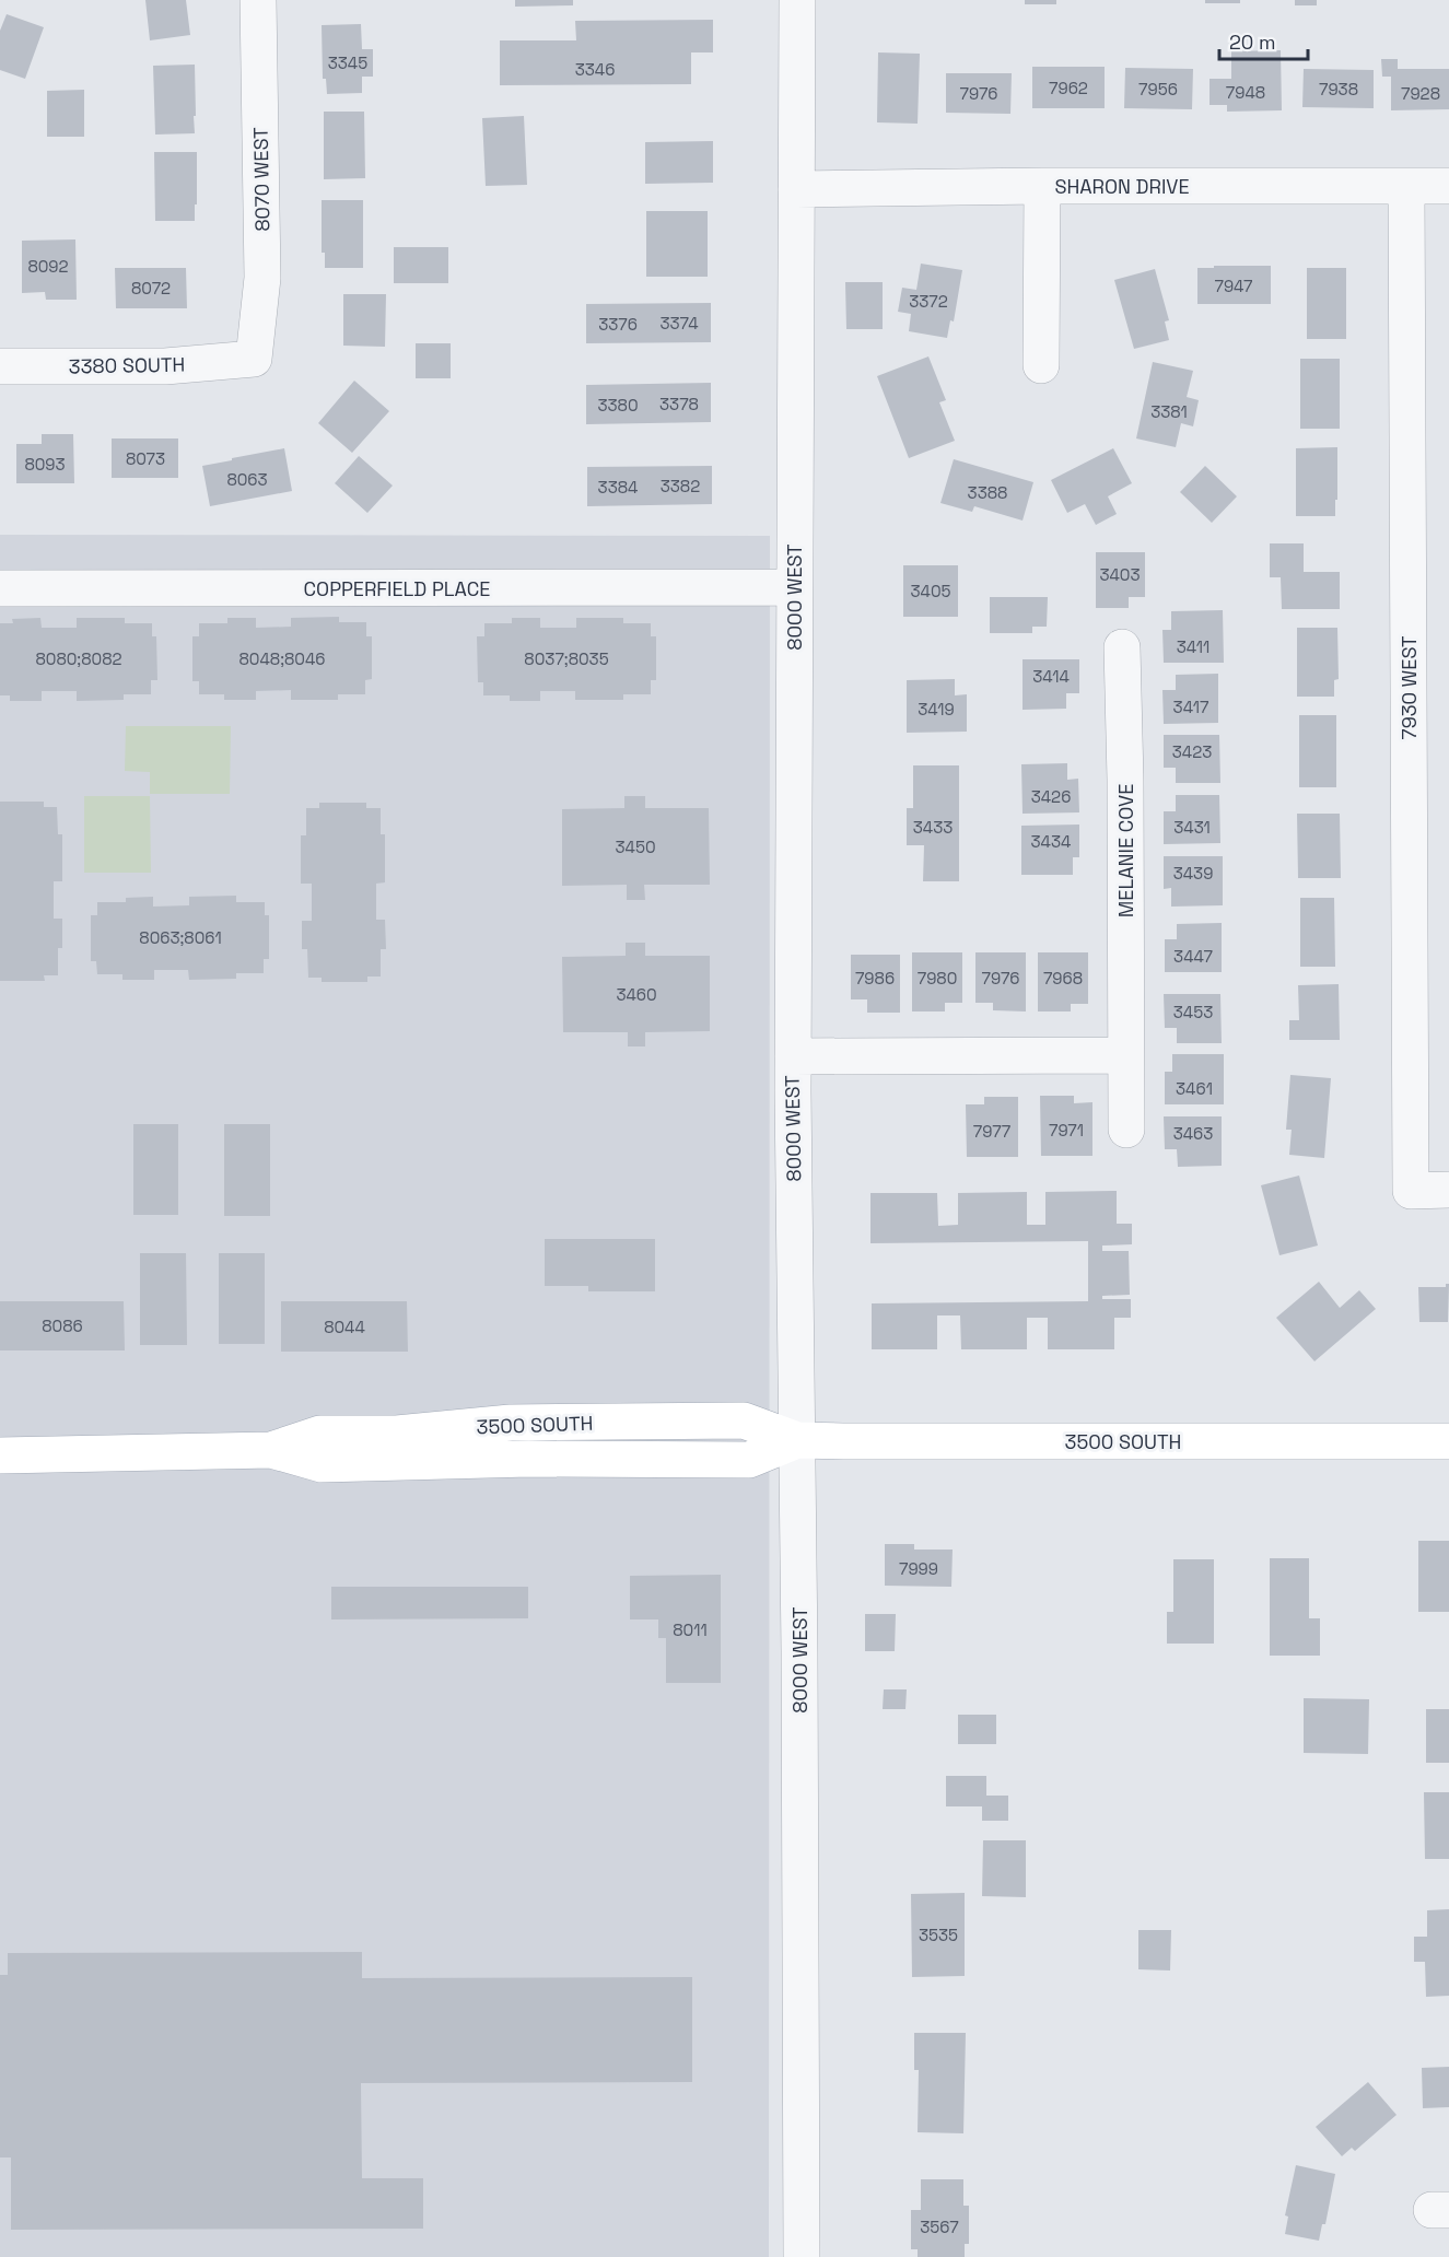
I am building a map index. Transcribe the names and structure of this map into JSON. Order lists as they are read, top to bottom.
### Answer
{
  "streets": {
    "main road": ["3500 SOUTH"],
    "street": [
      "8070 WEST",
      "SHARON DRIVE",
      "3380 SOUTH",
      "COPPERFIELD PLACE",
      "8000 WEST",
      "7930 WEST",
      "MELANIE COVE"
    ]
  },
  "crossings": [
    ["8070 WEST", "3380 SOUTH"],
    ["SHARON DRIVE", "8000 WEST"],
    ["SHARON DRIVE", "7930 WEST"],
    ["COPPERFIELD PLACE", "8000 WEST"],
    ["8000 WEST", "3500 SOUTH"]
  ],
  "house_numbers": [
    "3345",
    "3346",
    "7962",
    "7956",
    "7938",
    "7948",
    "7976",
    "7928",
    "8092",
    "7947",
    "8072",
    "3372",
    "3374",
    "3376",
    "3378",
    "3380",
    "3381",
    "8073",
    "8093",
    "8063",
    "3382",
    "3384",
    "3388",
    "3403",
    "3405",
    "3411",
    "8080;8082",
    "8048;8046",
    "8037;8035",
    "3414",
    "3417",
    "3419",
    "3423",
    "3426",
    "3433",
    "3431",
    "3434",
    "3450",
    "3439",
    "8063;8061",
    "3447",
    "7986",
    "7980",
    "7976",
    "7968",
    "3460",
    "3453",
    "3461",
    "7971",
    "7977",
    "3463",
    "8086",
    "8044",
    "7999",
    "8011",
    "3535",
    "3567"
  ],
  "scale_bar": "20 m"
}
